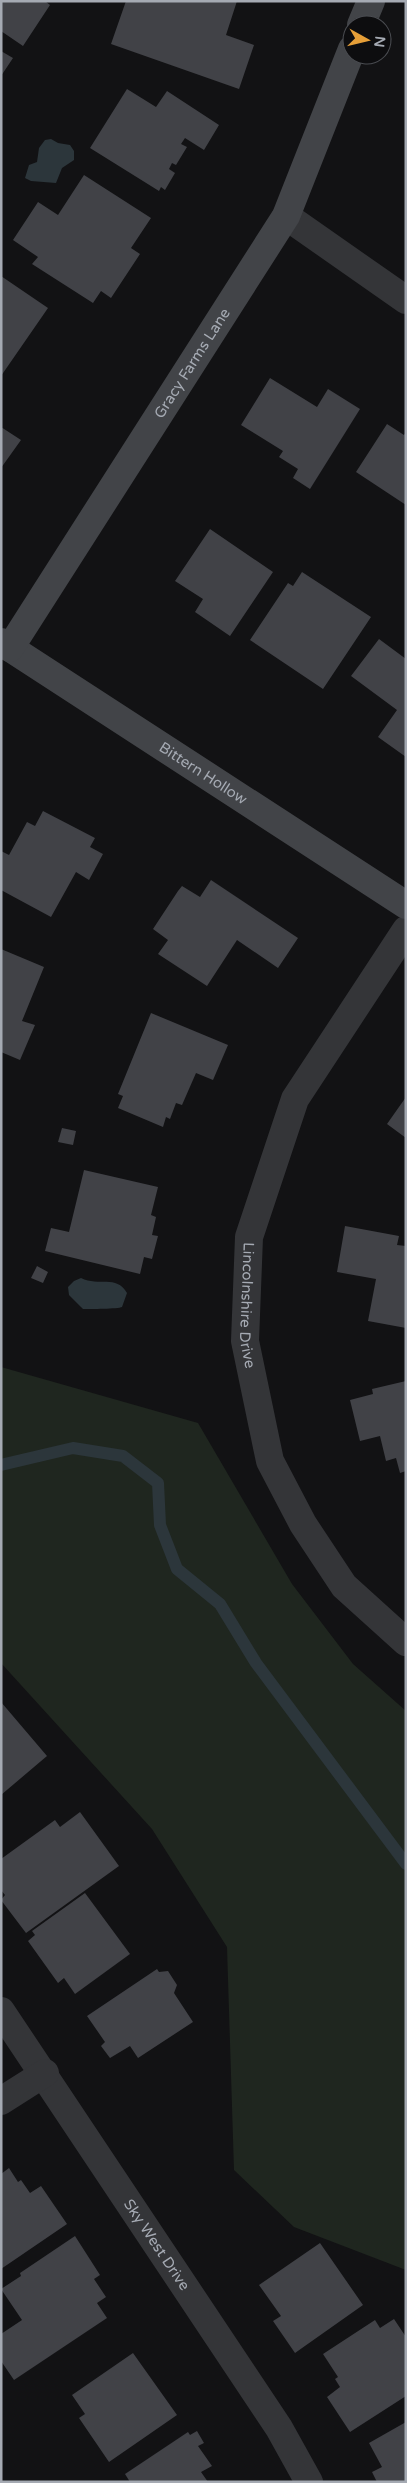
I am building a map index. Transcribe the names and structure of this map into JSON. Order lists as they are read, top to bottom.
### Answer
{
  "streets": {
    "street": [
      "Gracy Farms Lane",
      "Bittern Hollow",
      "Lincolnshire Drive",
      "Sky West Drive"
    ]
  },
  "crossings": [
    ["Gracy Farms Lane", "Bittern Hollow"]
  ],
  "north": "right"
}
